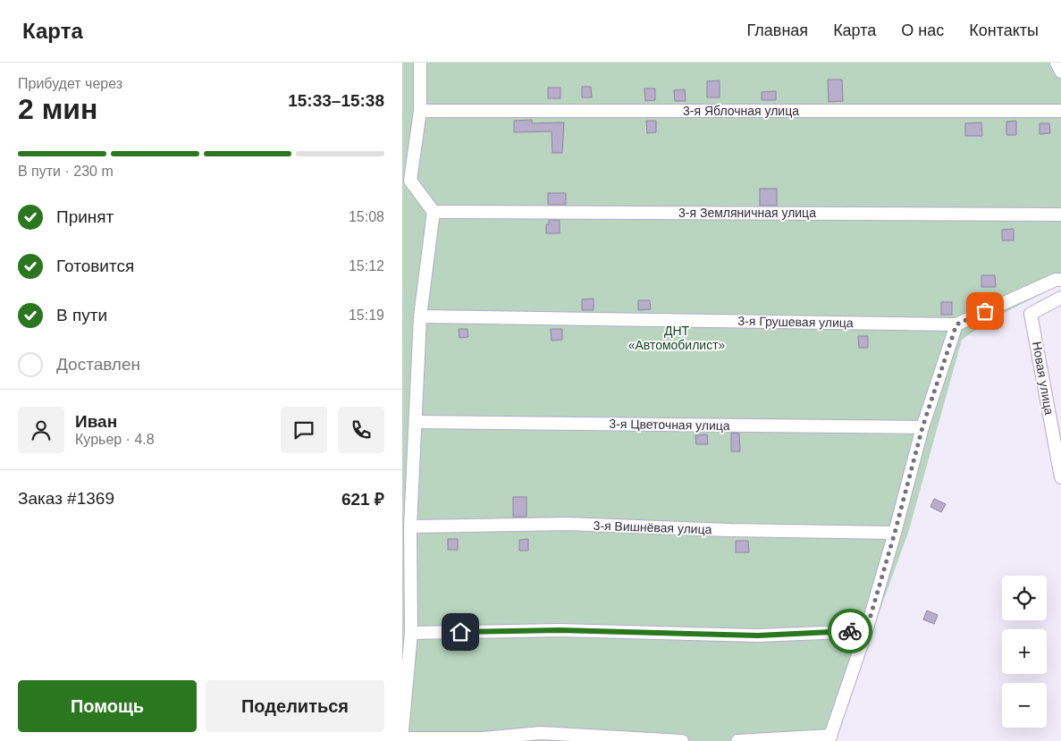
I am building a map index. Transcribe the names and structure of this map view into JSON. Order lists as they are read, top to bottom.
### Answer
{
  "streets": {
    "street": [
      "3-я Яблочная улица",
      "3-я Земляничная улица",
      "3-я Грушевая улица",
      "Новая улица",
      "3-я Цветочная улица",
      "3-я Вишнёвая улица"
    ]
  },
  "parks": ["ДНТ «Автомобилист»"],
  "page": {
    "header": "Карта",
    "nav": [
      "Главная",
      "Карта",
      "О нас",
      "Контакты"
    ],
    "heading": ["2 мин", "Прибудет через", "15:33–15:38"],
    "panel": [
      "Иван",
      "Курьер · 4.8",
      "Заказ #1369",
      "621 ₽"
    ],
    "bar": "В пути · 230 m",
    "list": [
      ["Принят", "15:08"],
      ["Готовится", "15:12"],
      ["В пути", "15:19"],
      "Доставлен"
    ],
    "map_buttons": ["+", "−"],
    "buttons": ["Помощь", "Поделиться"]
  }
}
